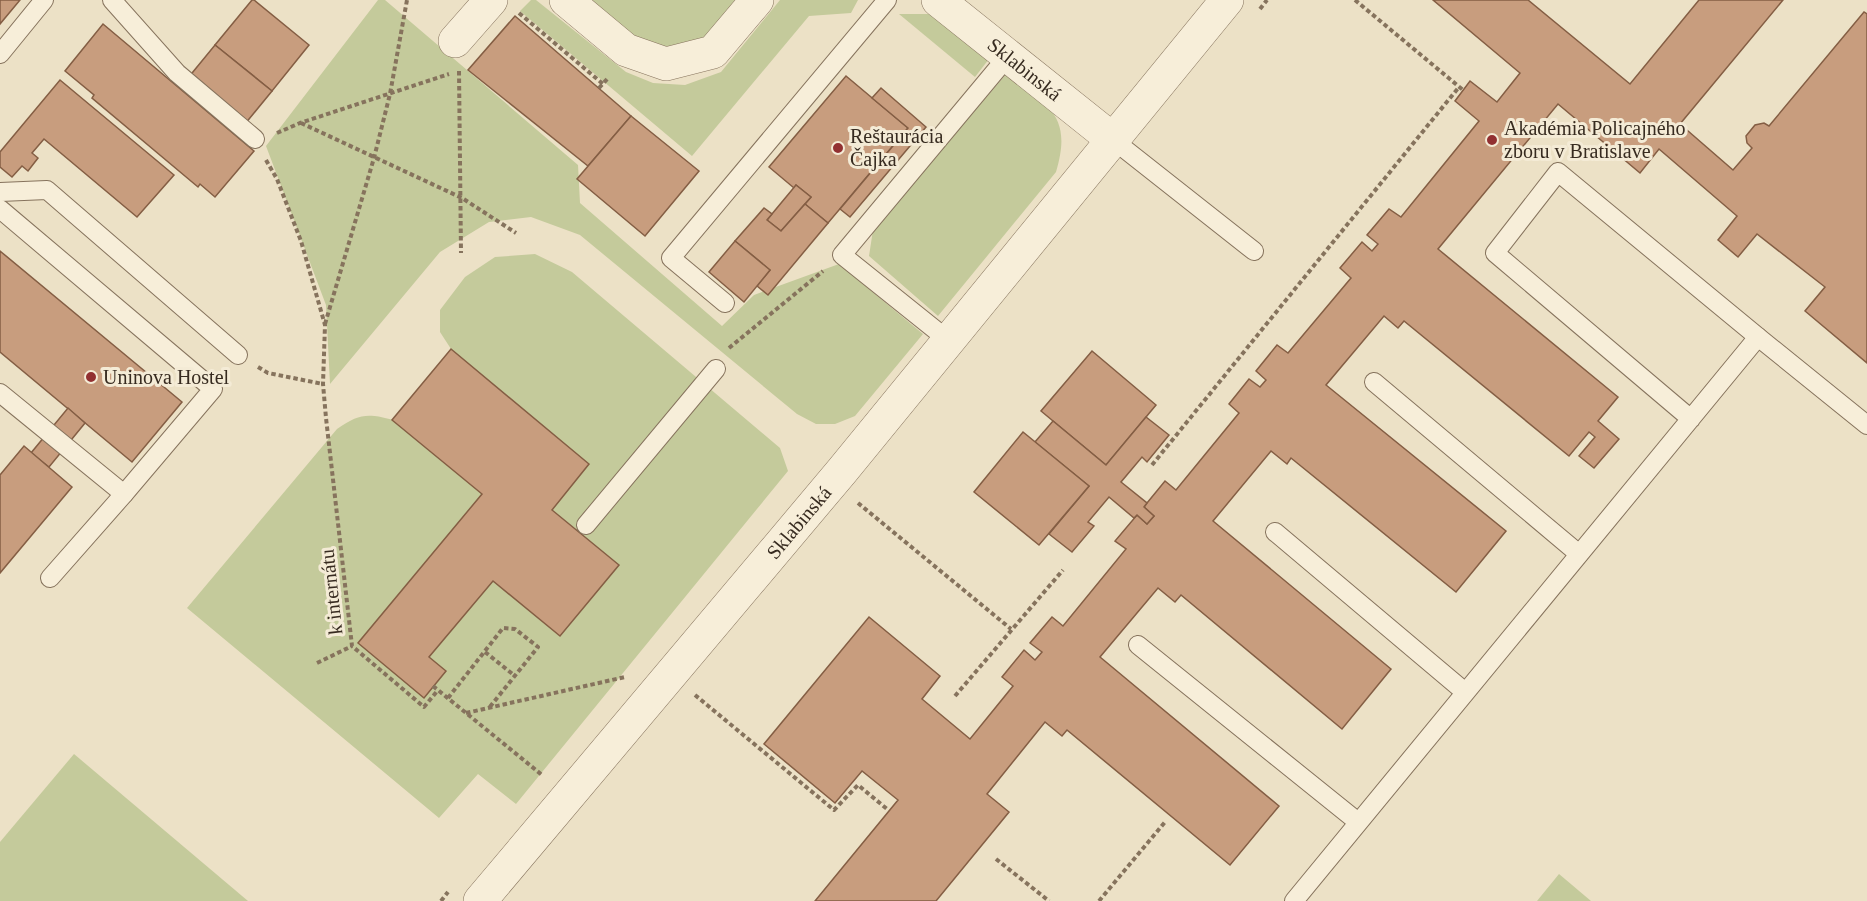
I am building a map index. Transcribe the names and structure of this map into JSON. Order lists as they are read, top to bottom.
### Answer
{
  "streets": {
    "street": ["Sklabinská"],
    "path": ["k internátu"]
  },
  "places": ["Akadémia Policajného zboru v Bratislave", "Reštaurácia Čajka", "Uninova Hostel"]
}
